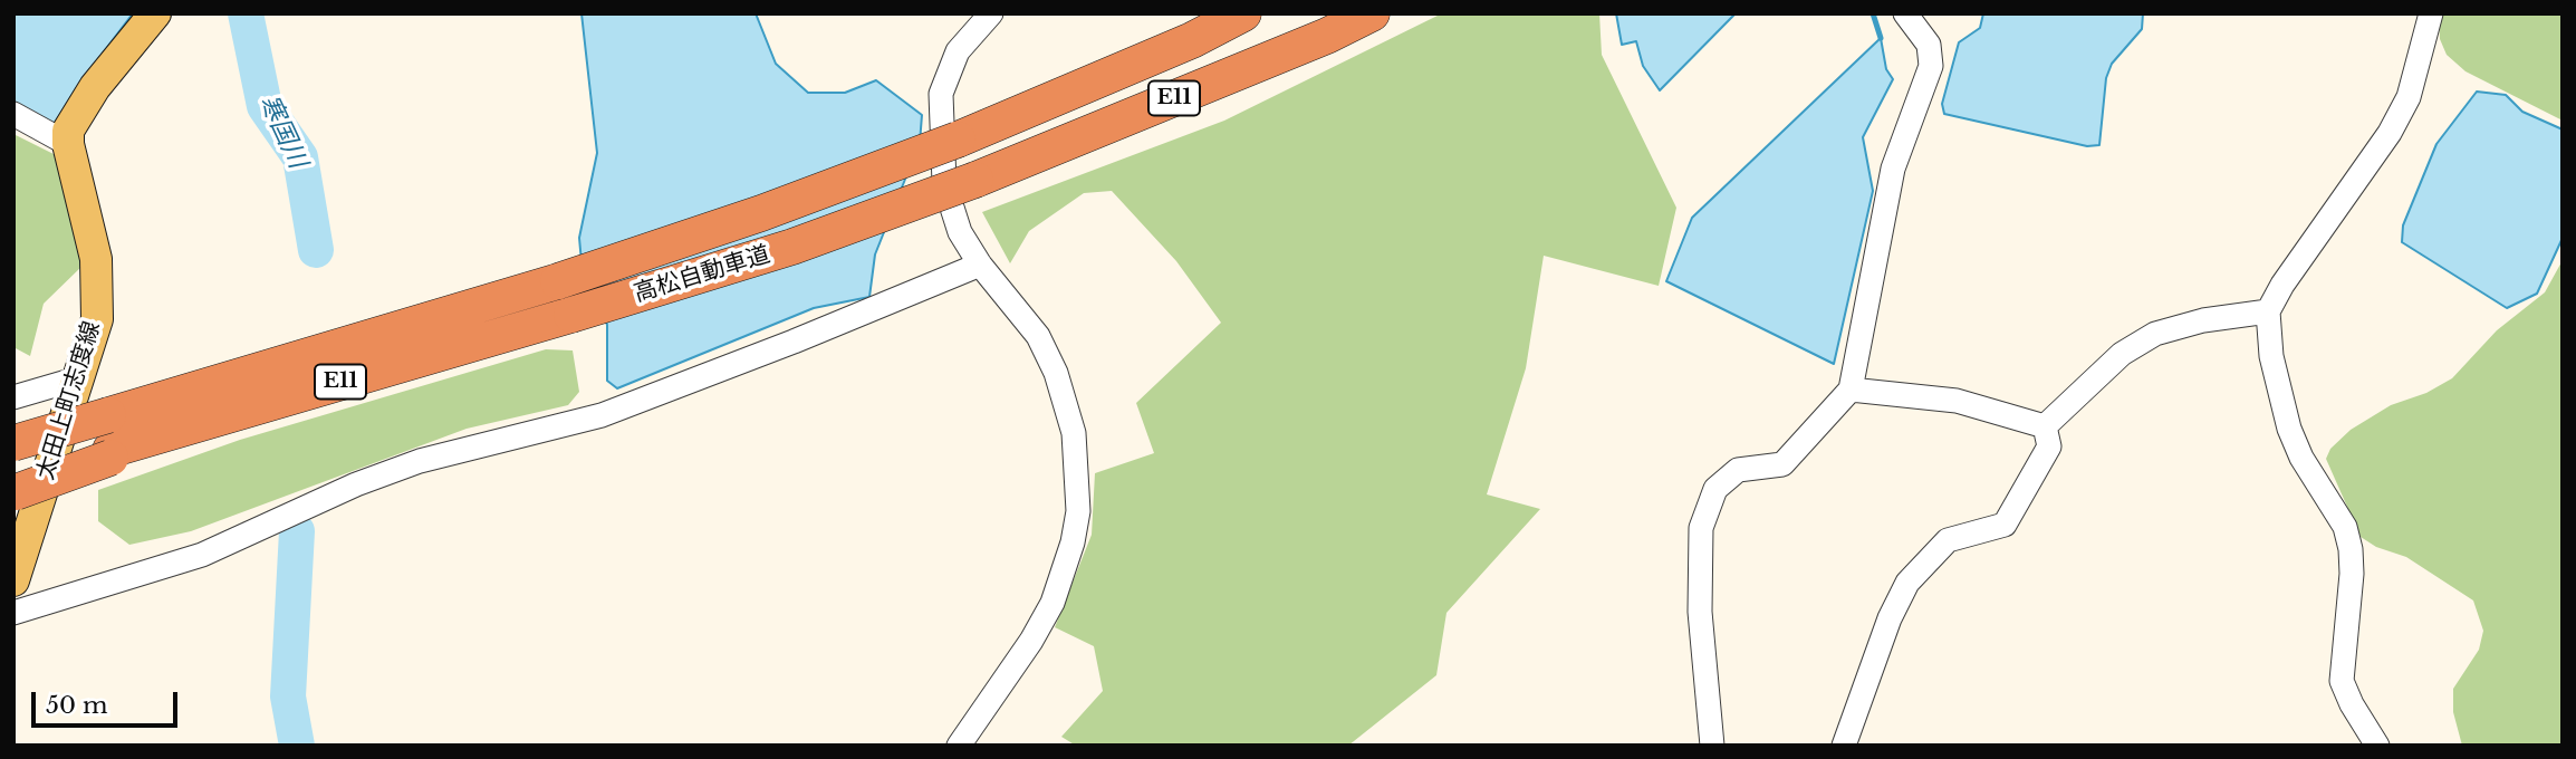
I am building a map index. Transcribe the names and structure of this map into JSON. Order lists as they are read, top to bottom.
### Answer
{
  "streets": {
    "highway": ["E11", "高松自動車道"],
    "main road": ["太田上町志度線"]
  },
  "water": ["寒国川"],
  "scale_bar": "50 m"
}
